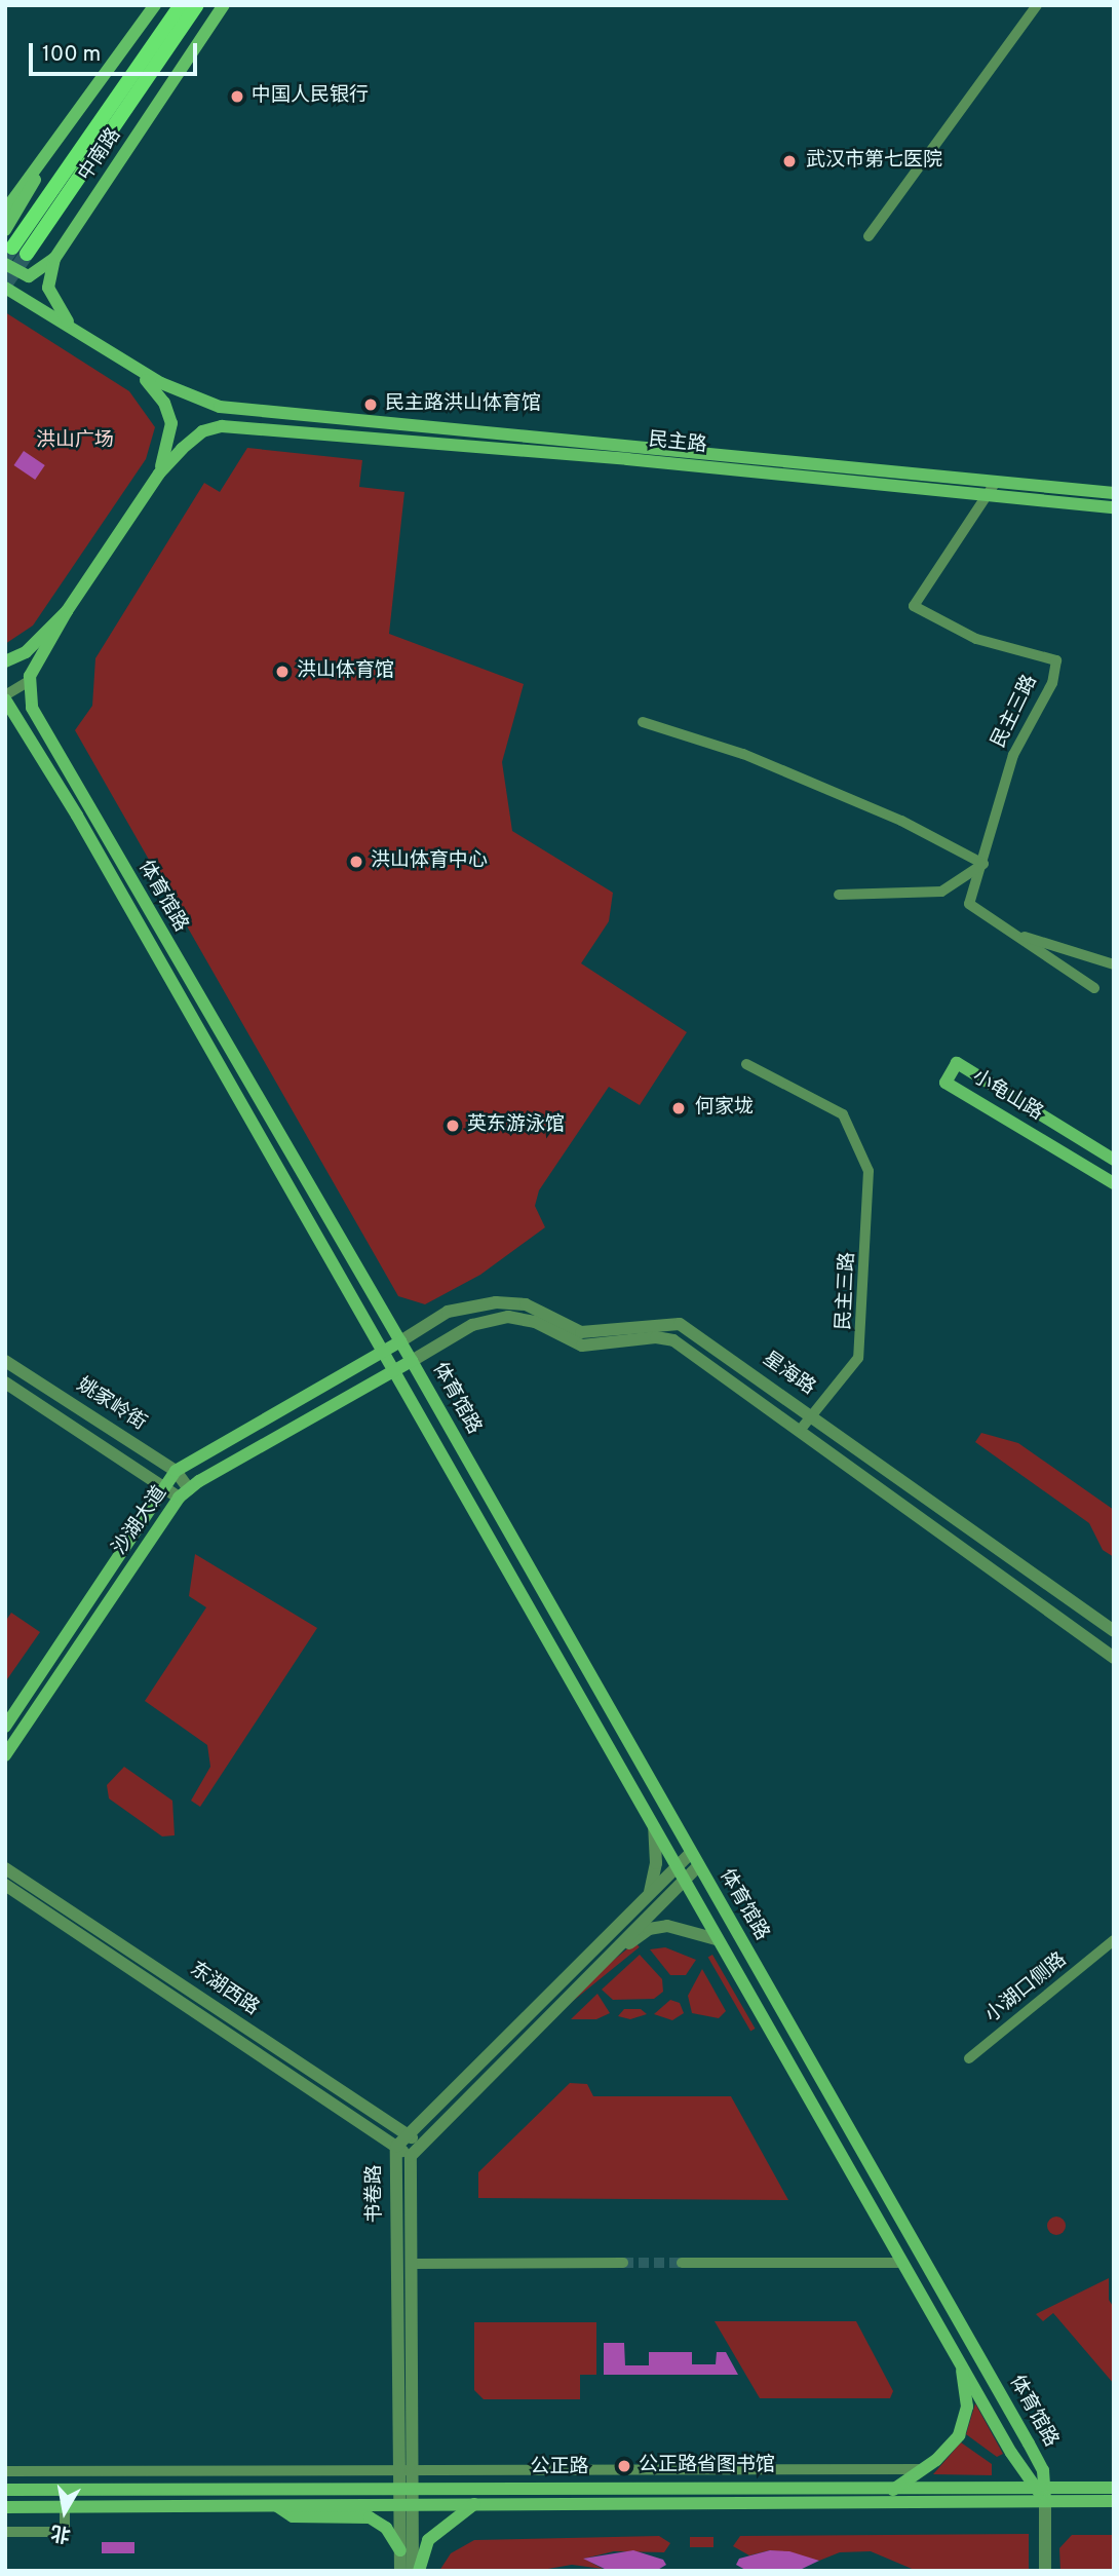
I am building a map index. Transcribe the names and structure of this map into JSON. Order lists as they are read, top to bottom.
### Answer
{
  "streets": {
    "main road": [
      "中南路",
      "民主路",
      "体育馆路",
      "小龟山路",
      "沙湖大道",
      "公正路"
    ],
    "street": [
      "民主三路",
      "星海路",
      "姚家岭街",
      "小湖口侧路",
      "东湖西路",
      "书卷路"
    ]
  },
  "crossings": [
    ["民主路", "民主三路"],
    ["民主三路", "星海路"],
    ["体育馆路", "星海路"],
    ["体育馆路", "沙湖大道"],
    ["体育馆路", "书卷路"],
    ["体育馆路", "公正路"],
    ["星海路", "沙湖大道"],
    ["姚家岭街", "沙湖大道"],
    ["东湖西路", "书卷路"],
    ["书卷路", "公正路"]
  ],
  "parks": ["洪山广场"],
  "places": [
    "中国人民银行",
    "武汉市第七医院",
    "民主路洪山体育馆",
    "洪山体育馆",
    "洪山体育中心",
    "何家垅",
    "英东游泳馆",
    "公正路省图书馆"
  ],
  "scale_bar": "100 m",
  "north": "bottom"
}
